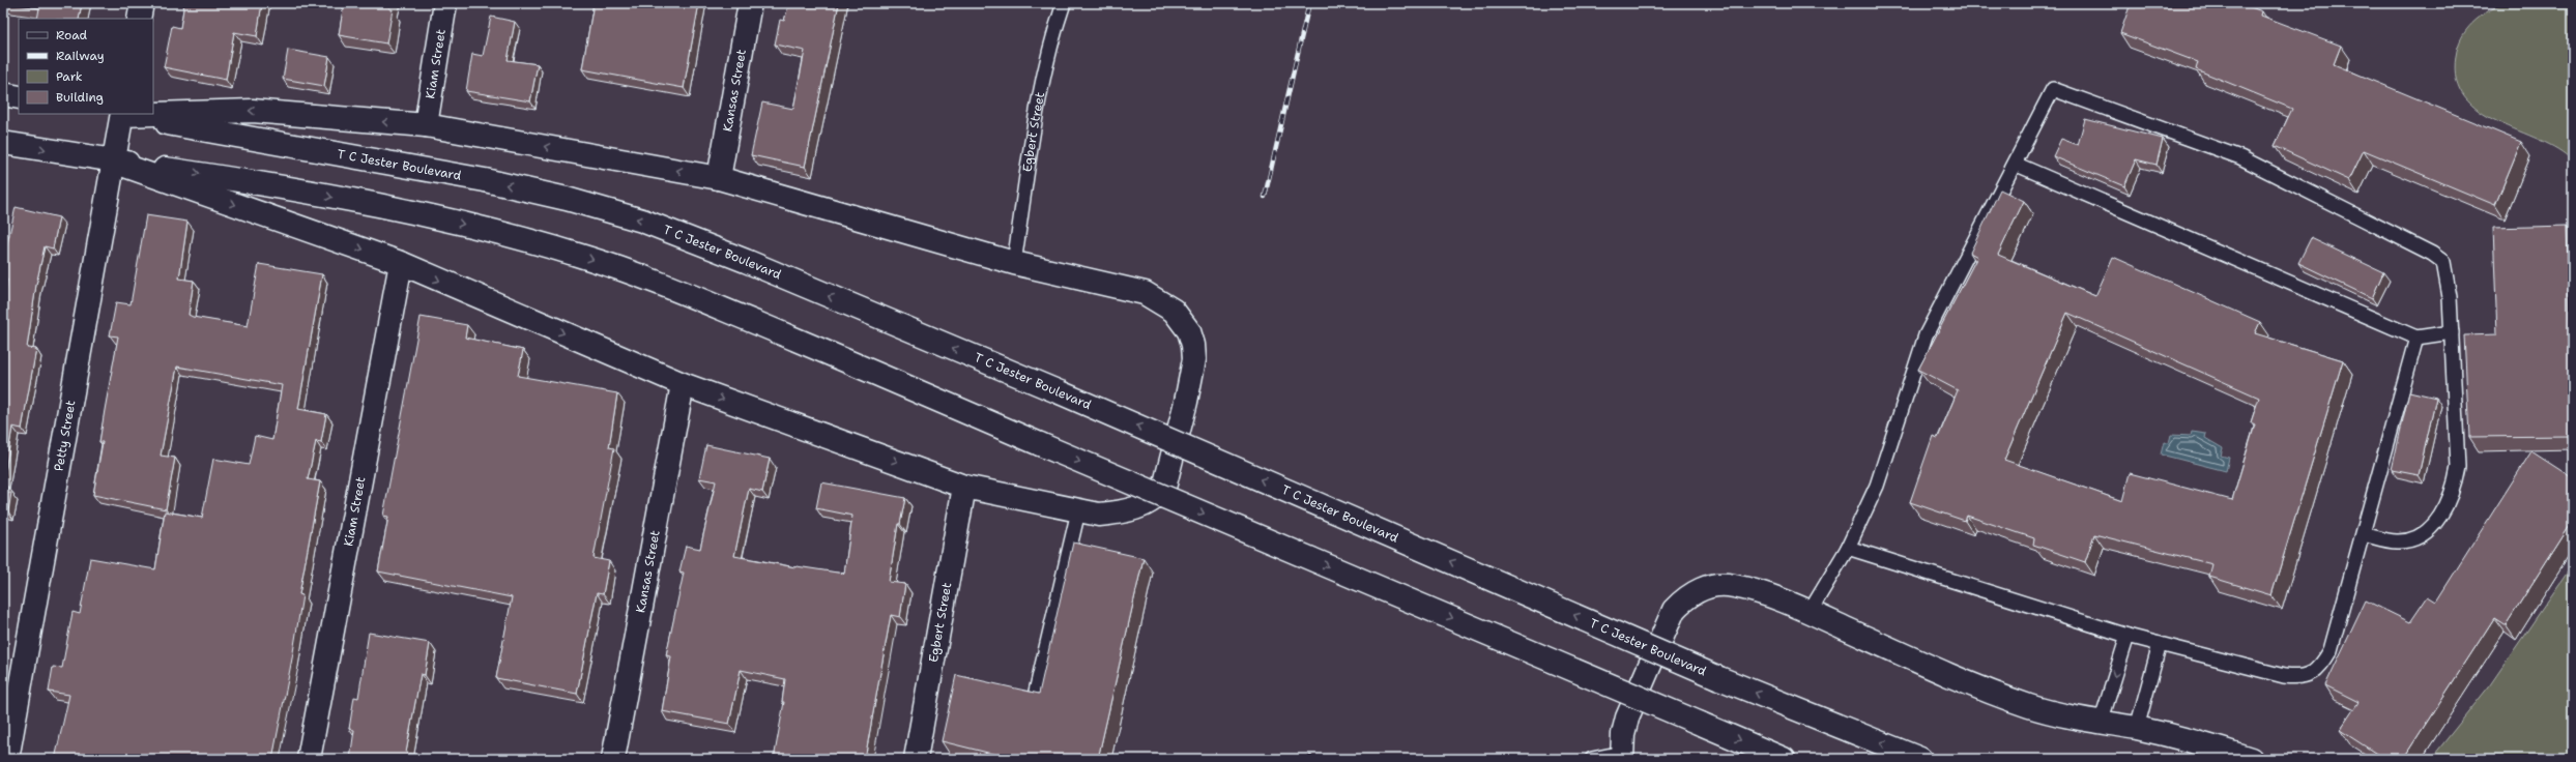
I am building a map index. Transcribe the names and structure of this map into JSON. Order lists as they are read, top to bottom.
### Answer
{
  "streets": {
    "main road": [
      "Kiam Street",
      "Kansas Street",
      "Egbert Street",
      "T C Jester Boulevard",
      "Petty Street"
    ]
  },
  "crossings": [
    ["T C Jester Boulevard", "Petty Street"]
  ],
  "legend": [
    "Road",
    "Railway",
    "Park",
    "Building"
  ]
}
